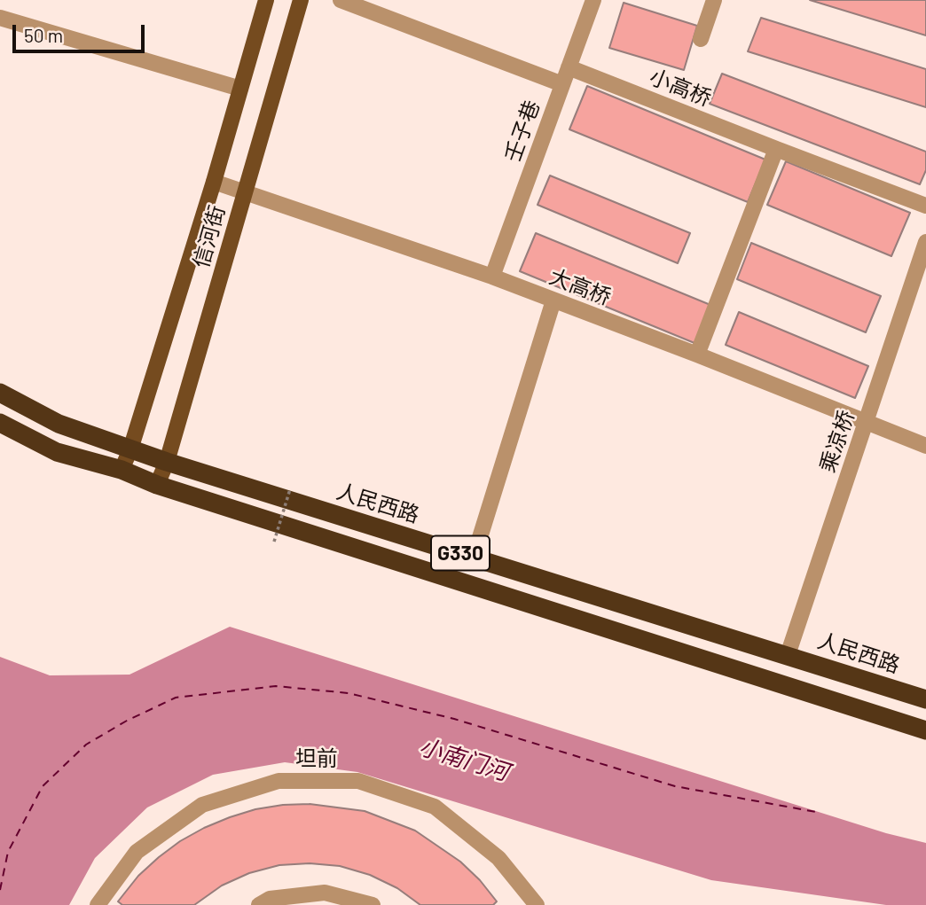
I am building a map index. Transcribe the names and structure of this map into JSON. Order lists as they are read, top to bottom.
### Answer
{
  "streets": {
    "highway": ["人民西路", "G330"],
    "main road": ["信河街"],
    "street": [
      "小高桥",
      "壬子巷",
      "大高桥",
      "乘凉桥",
      "坦前"
    ]
  },
  "crossings": [
    ["小高桥", "壬子巷"],
    ["壬子巷", "大高桥"],
    ["信河街", "大高桥"],
    ["信河街", "人民西路"],
    ["信河街", "G330"],
    ["大高桥", "乘凉桥"],
    ["乘凉桥", "人民西路"]
  ],
  "water": ["小南门河"],
  "scale_bar": "50 m"
}
